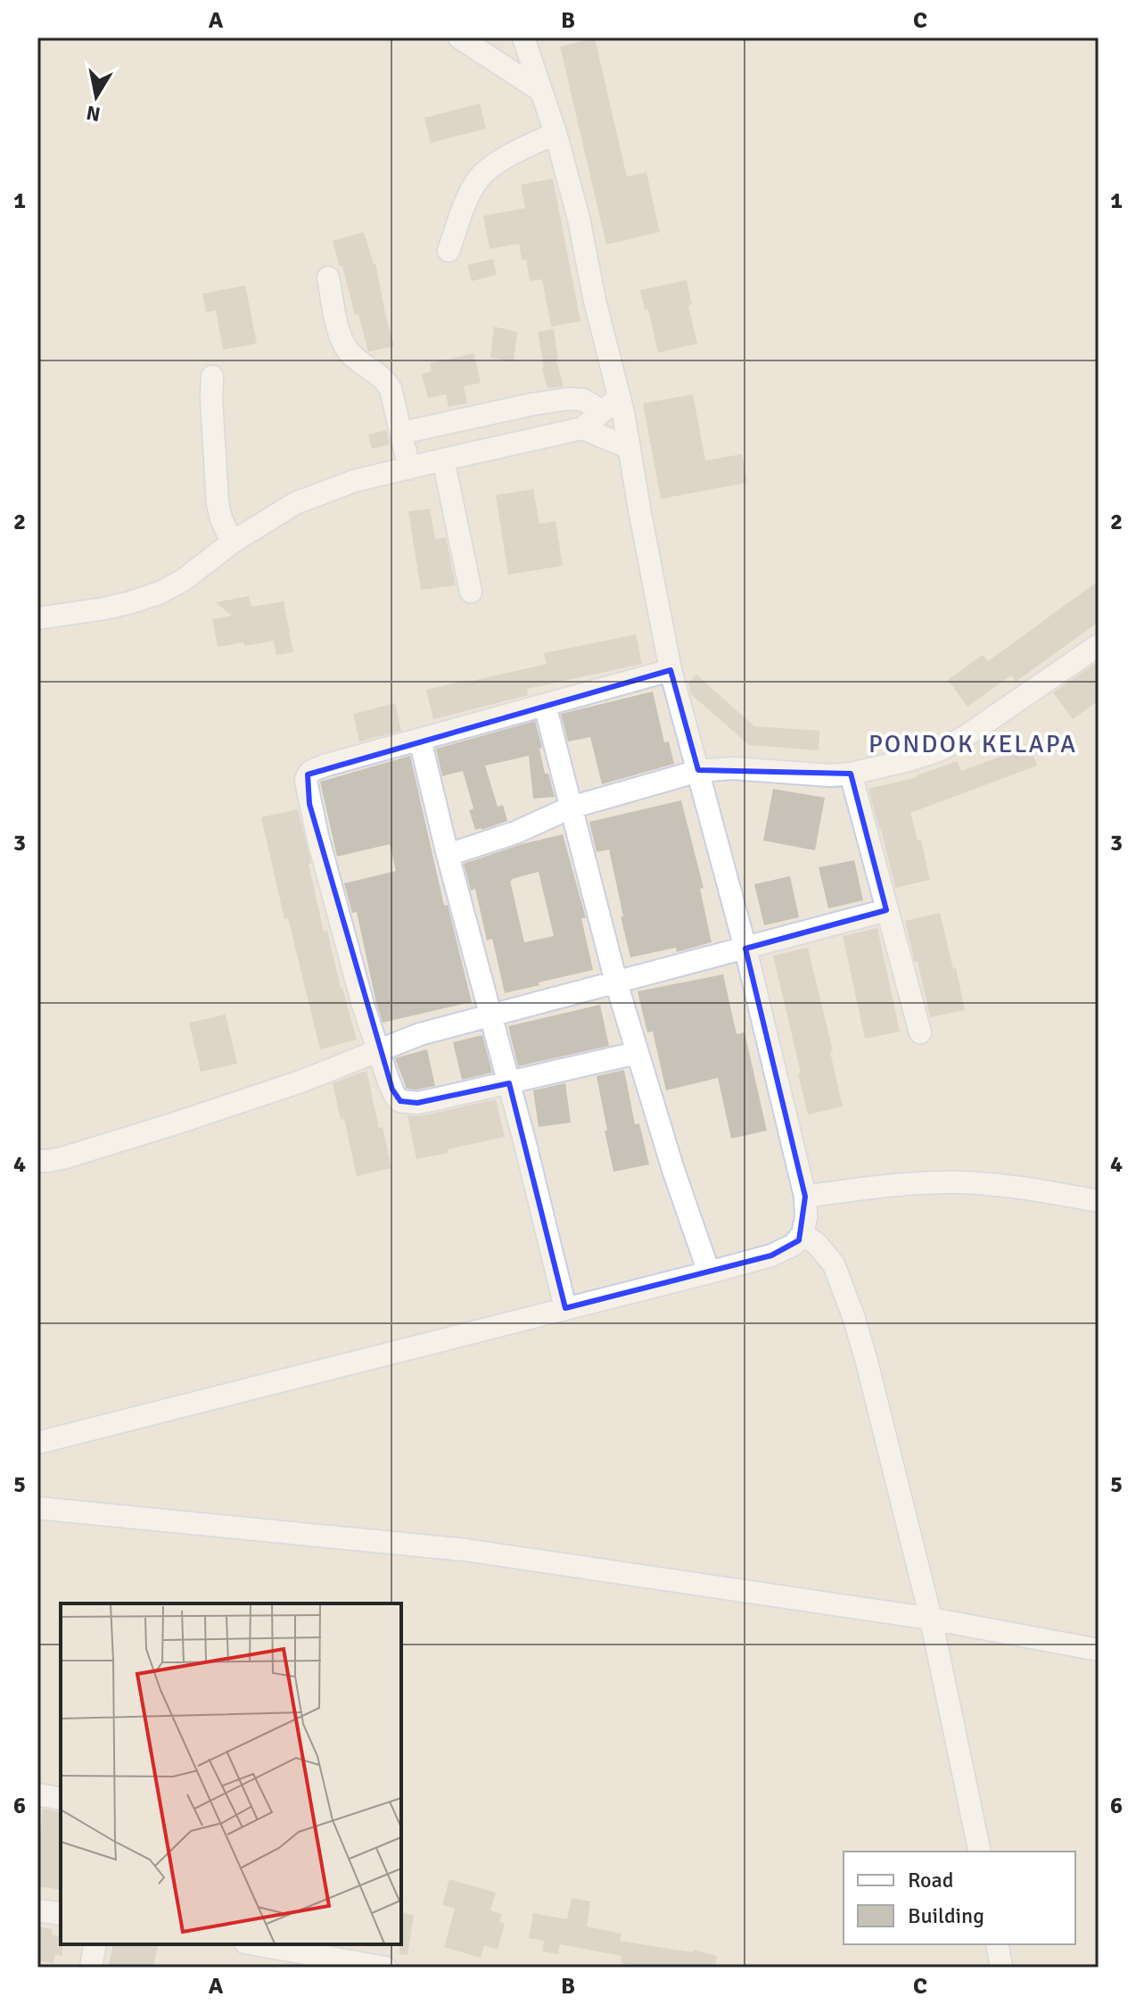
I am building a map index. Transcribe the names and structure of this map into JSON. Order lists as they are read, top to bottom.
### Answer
{
  "districts": ["PONDOK KELAPA"],
  "legend": ["Road", "Building"],
  "north": "bottom",
  "grid": {
    "columns": ["A", "B", "C"],
    "rows": [
      "1",
      "2",
      "3",
      "4",
      "5",
      "6"
    ]
  }
}
